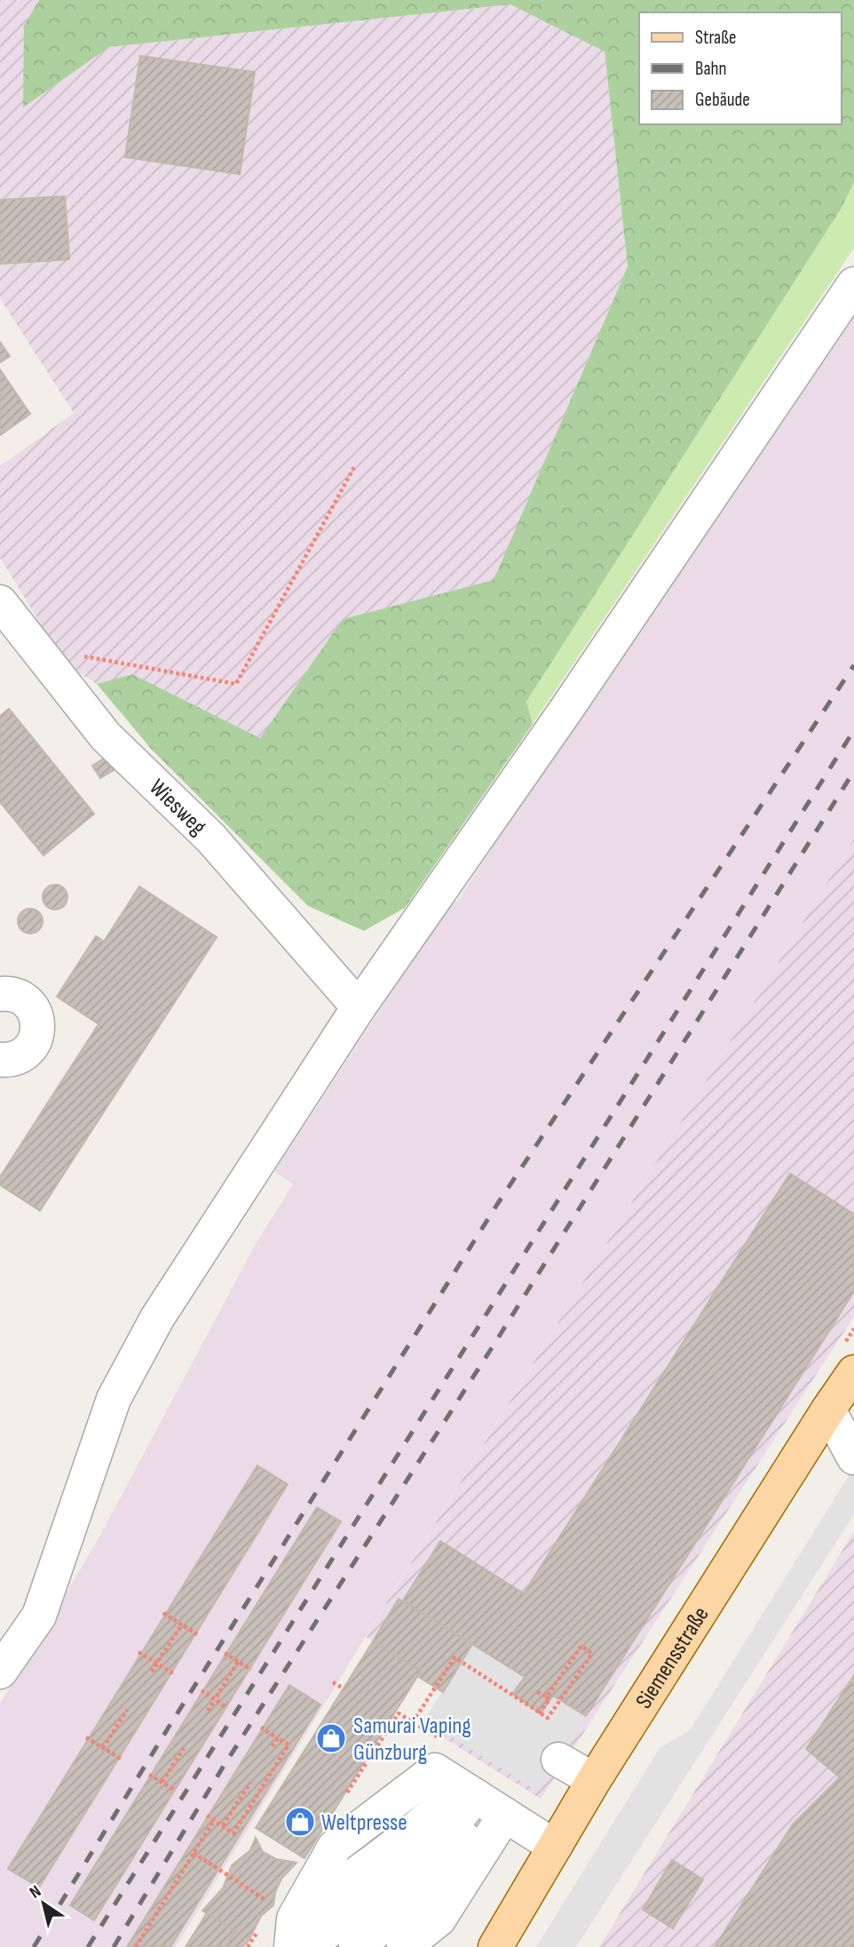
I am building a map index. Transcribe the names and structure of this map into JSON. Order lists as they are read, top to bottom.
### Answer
{
  "streets": {
    "main road": ["Siemensstraße"],
    "street": ["Wiesweg"]
  },
  "places": {
    "shop": ["Samurai Vaping Günzburg", "Weltpresse"]
  },
  "legend": ["Straße", "Bahn", "Gebäude"],
  "north": "top left"
}
